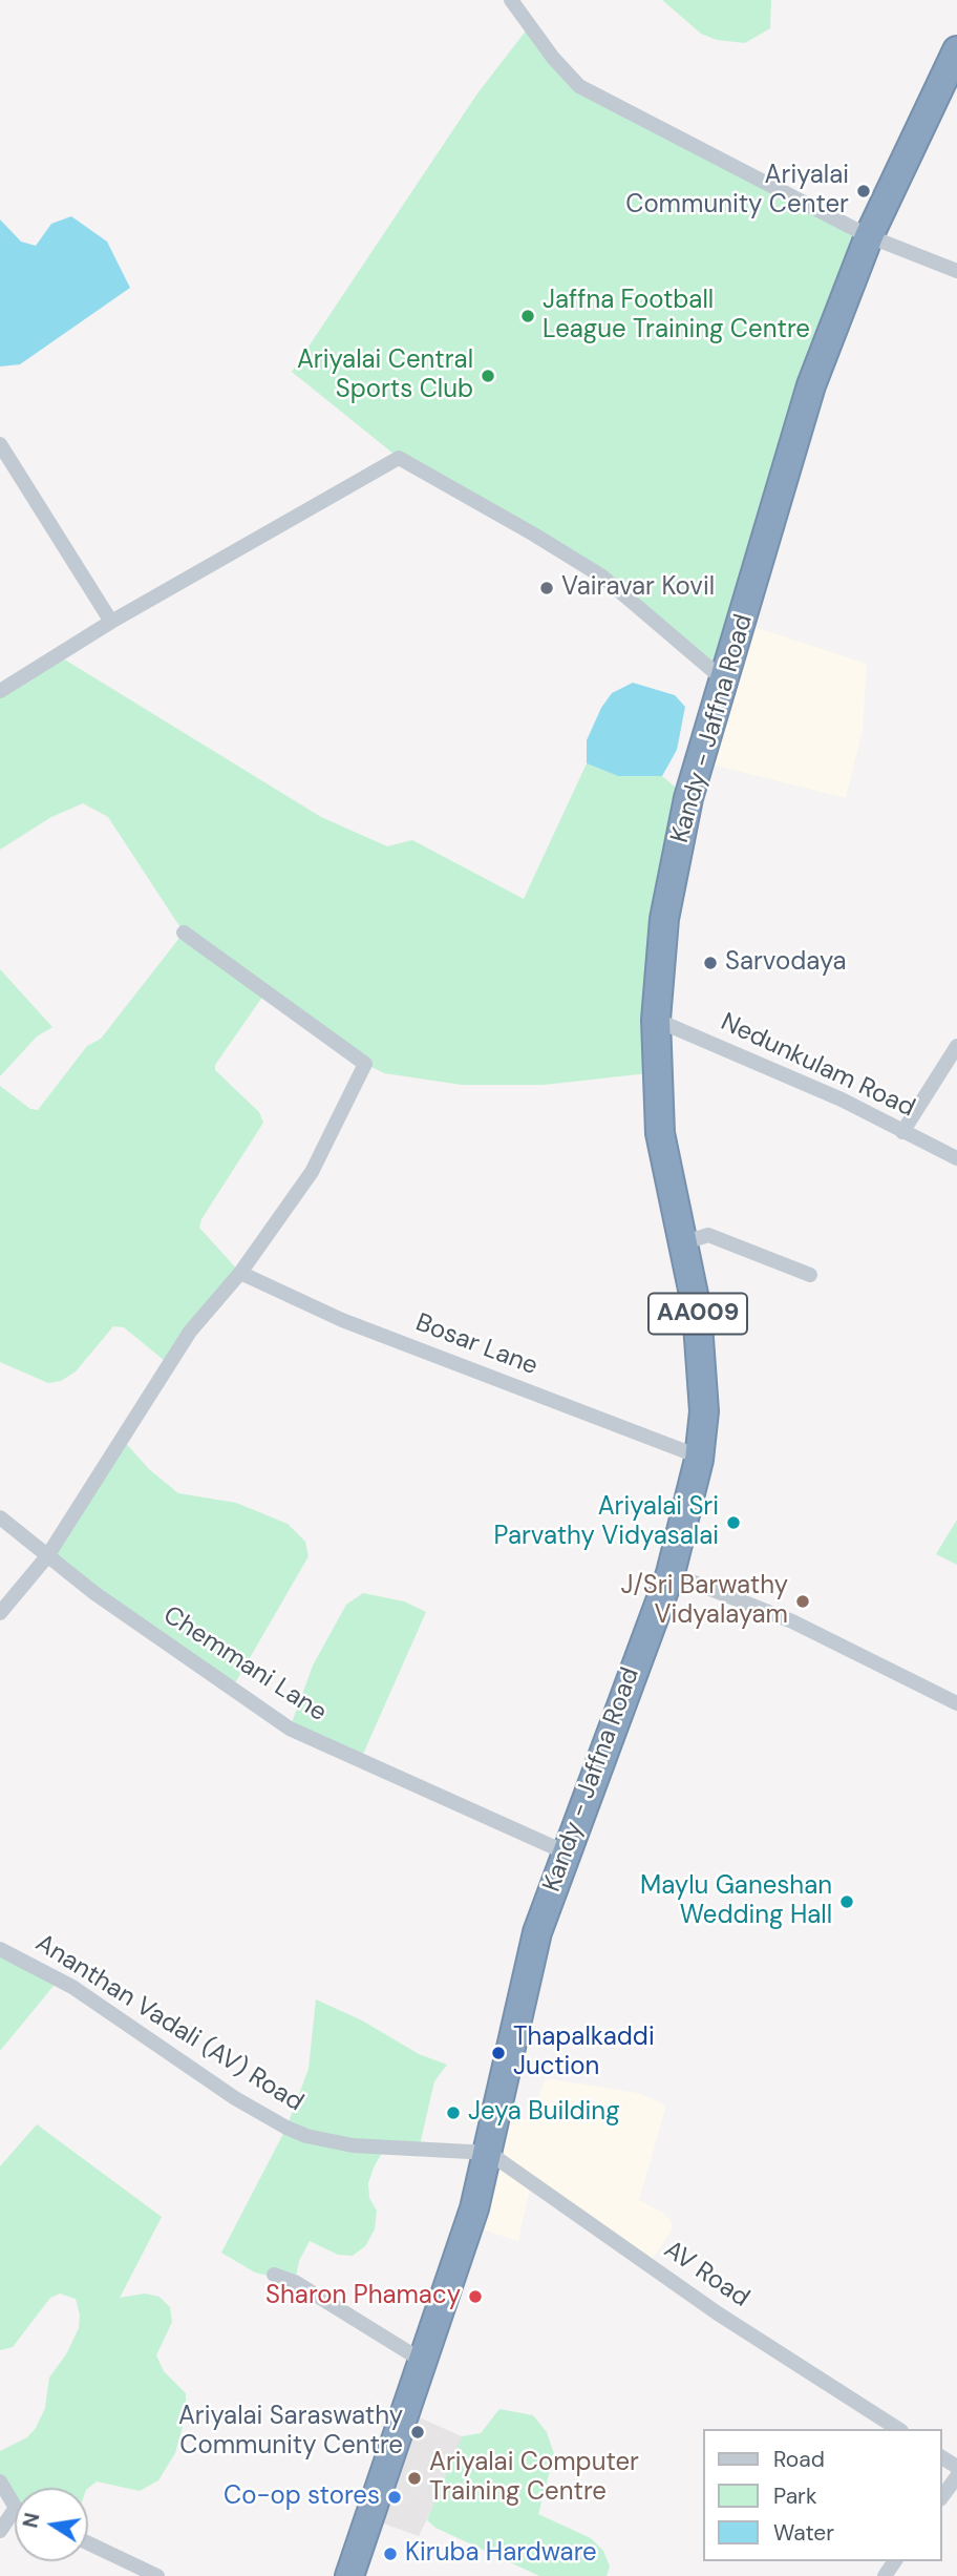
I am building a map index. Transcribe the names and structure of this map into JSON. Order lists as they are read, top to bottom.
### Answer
{
  "streets": {
    "highway": ["Kandy - Jaffna Road", "AA009"],
    "street": [
      "Nedunkulam Road",
      "Bosar Lane",
      "Chemmani Lane",
      "Ananthan Vadali (AV) Road",
      "AV Road"
    ]
  },
  "crossings": [
    ["Kandy - Jaffna Road", "Nedunkulam Road"],
    ["Kandy - Jaffna Road", "Bosar Lane"],
    ["Kandy - Jaffna Road", "Chemmani Lane"],
    ["Kandy - Jaffna Road", "Ananthan Vadali (AV) Road"],
    ["Kandy - Jaffna Road", "AV Road"],
    ["Ananthan Vadali (AV) Road", "AV Road"]
  ],
  "places": [
    "Ariyalai Community Center",
    "Jaffna Football League Training Centre",
    "Ariyalai Central Sports Club",
    "Vairavar Kovil",
    "Sarvodaya",
    "Ariyalai Sri Parvathy Vidyasalai",
    "J/Sri Barwathy Vidyalayam",
    "Maylu Ganeshan Wedding Hall",
    "Thapalkaddi Juction",
    "Jeya Building",
    "Sharon Phamacy",
    "Ariyalai Saraswathy Community Centre",
    "Ariyalai Computer Training Centre",
    "Co-op stores",
    "Kiruba Hardware"
  ],
  "legend": ["Road", "Park", "Water"],
  "north": "left"
}
